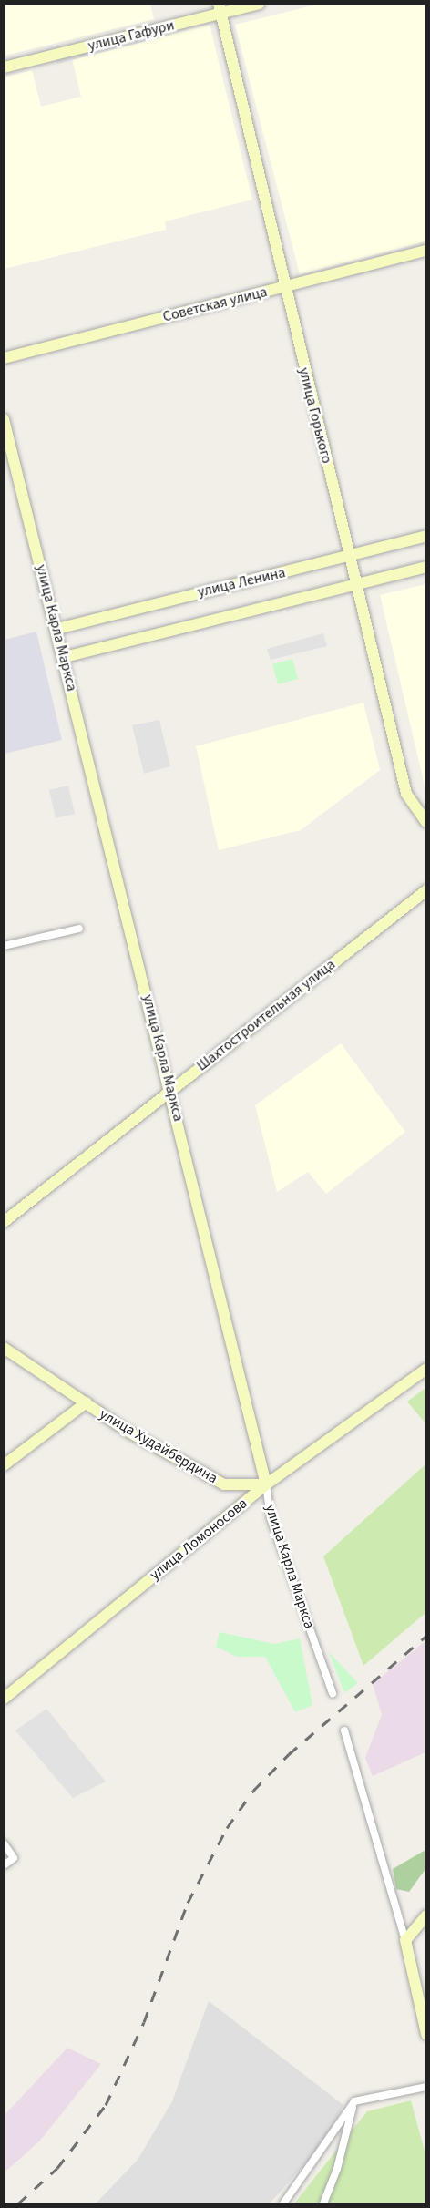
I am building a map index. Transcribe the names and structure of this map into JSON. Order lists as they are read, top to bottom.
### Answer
{
  "streets": {
    "street": [
      "улица Гафури",
      "Советская улица",
      "улица Горького",
      "улица Ленина",
      "улица Карла Маркса",
      "Шахтостроительная улица",
      "улица Худайбердина",
      "улица Ломоносова"
    ]
  },
  "crossings": [
    ["улица Гафури", "улица Горького"],
    ["Советская улица", "улица Горького"],
    ["улица Горького", "улица Ленина"],
    ["улица Ленина", "улица Карла Маркса"],
    ["улица Карла Маркса", "Шахтостроительная улица"],
    ["улица Карла Маркса", "улица Худайбердина"],
    ["улица Карла Маркса", "улица Ломоносова"],
    ["улица Худайбердина", "улица Ломоносова"]
  ]
}
